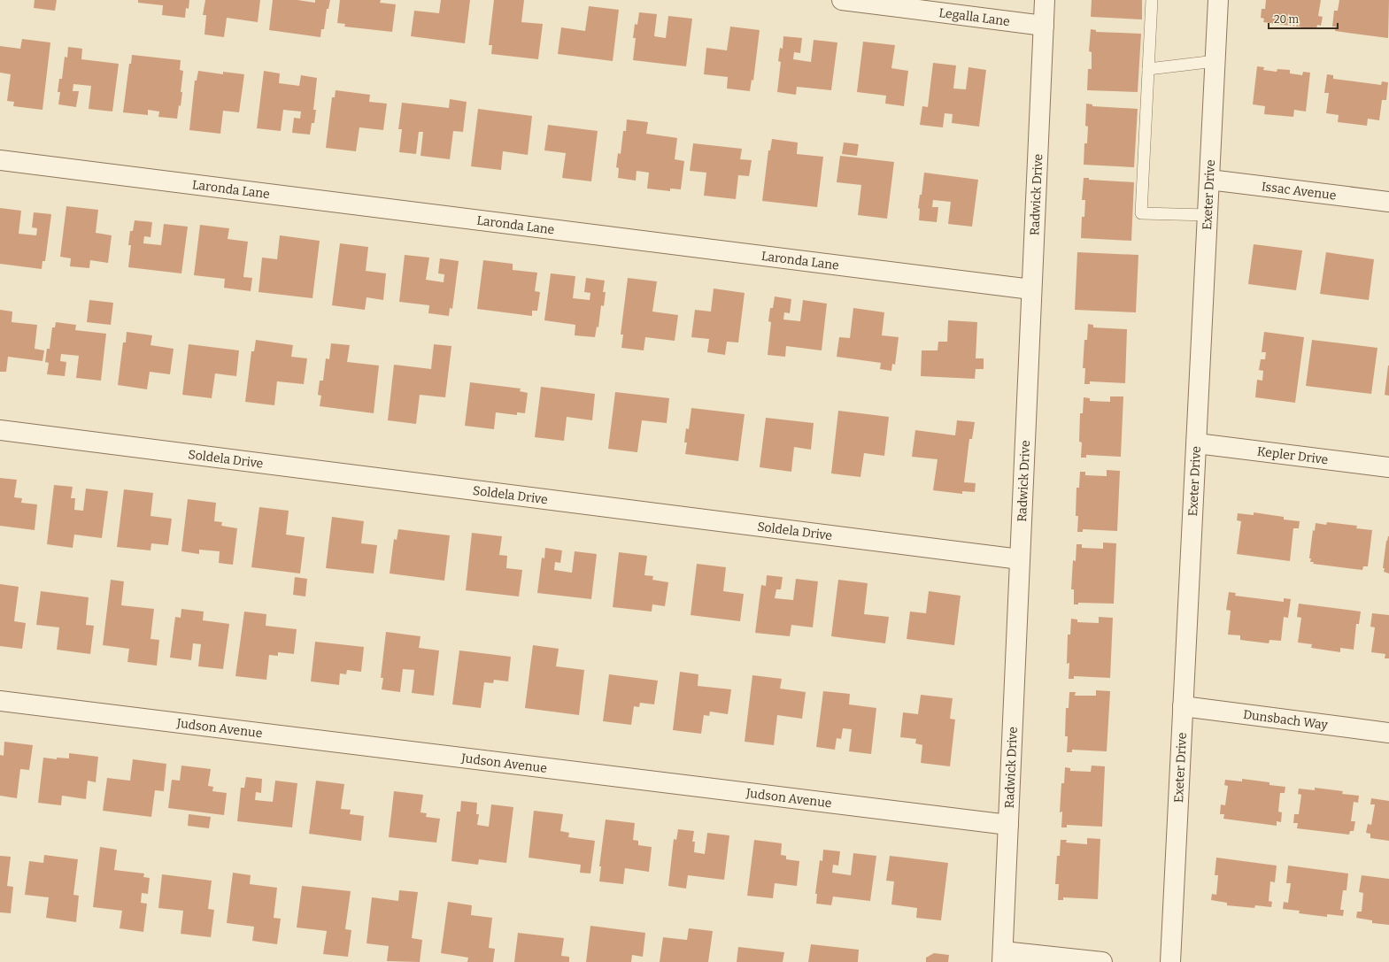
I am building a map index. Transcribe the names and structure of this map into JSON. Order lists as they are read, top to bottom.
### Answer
{
  "streets": {
    "street": [
      "Legalla Lane",
      "Laronda Lane",
      "Issac Avenue",
      "Radwick Drive",
      "Exeter Drive",
      "Kepler Drive",
      "Soldela Drive",
      "Dunsbach Way",
      "Judson Avenue"
    ]
  },
  "crossings": [
    ["Legalla Lane", "Radwick Drive"],
    ["Laronda Lane", "Radwick Drive"],
    ["Issac Avenue", "Exeter Drive"],
    ["Radwick Drive", "Soldela Drive"],
    ["Radwick Drive", "Judson Avenue"],
    ["Exeter Drive", "Kepler Drive"],
    ["Exeter Drive", "Dunsbach Way"]
  ],
  "scale_bar": "20 m"
}
